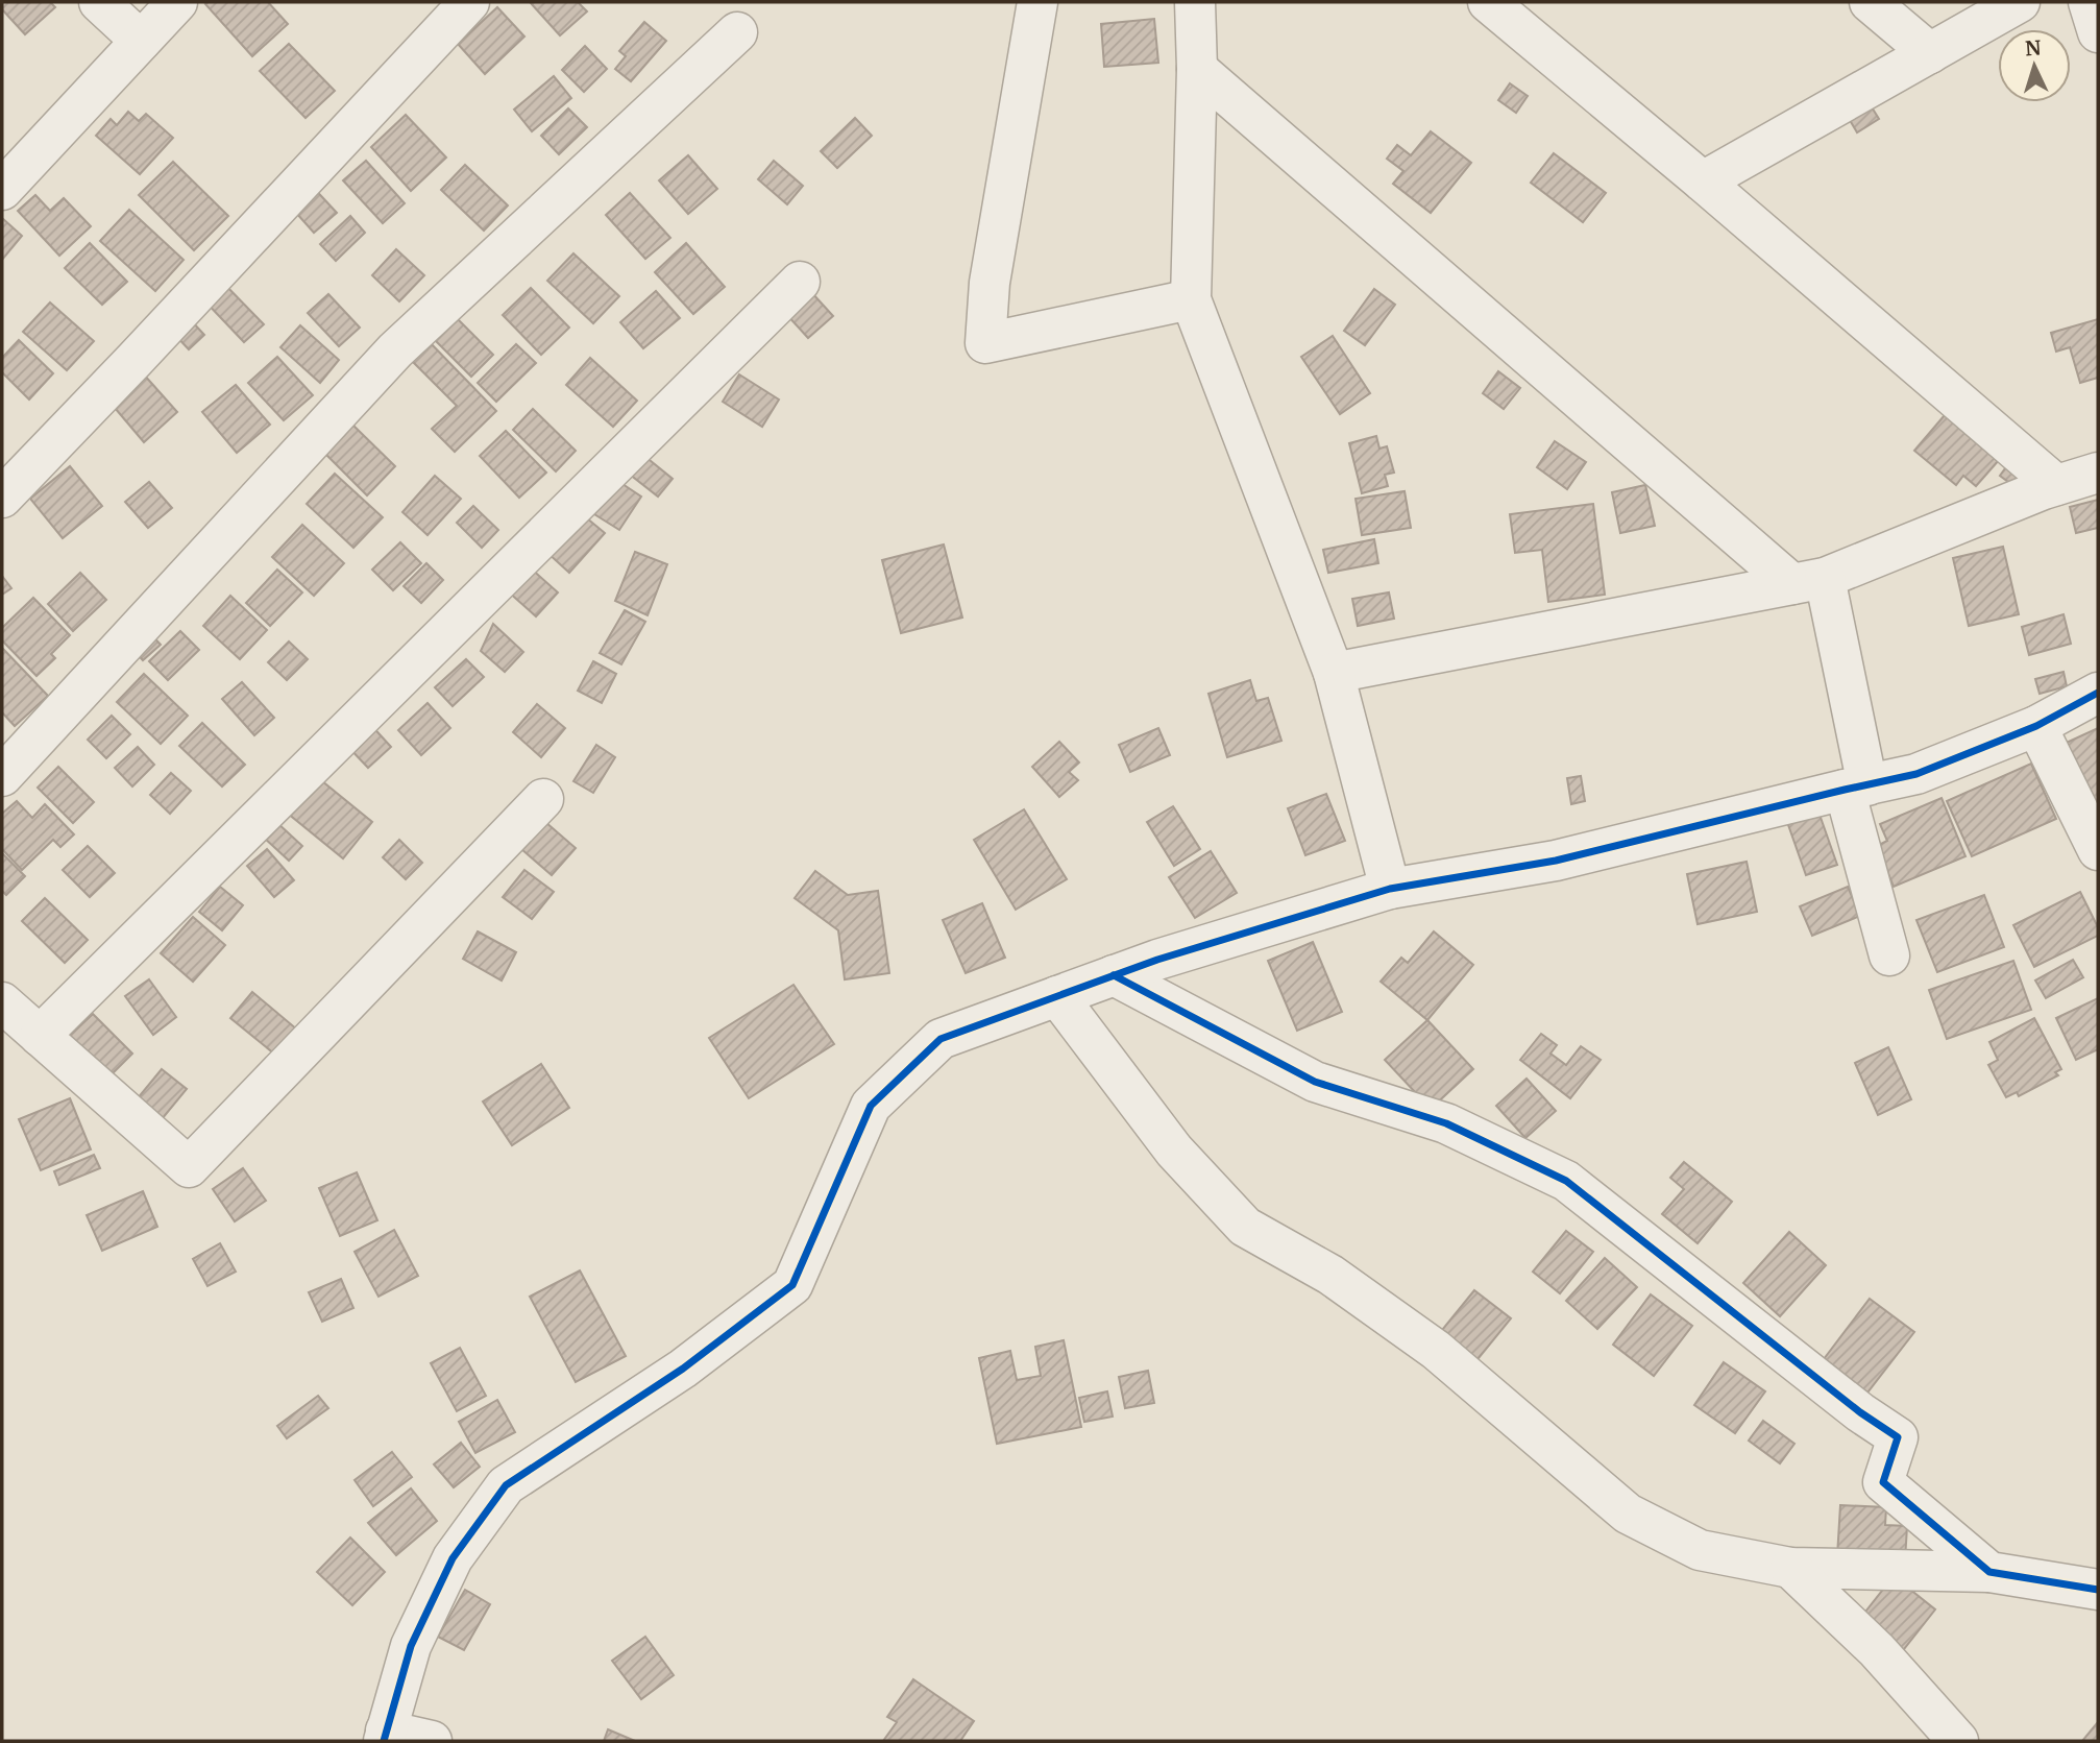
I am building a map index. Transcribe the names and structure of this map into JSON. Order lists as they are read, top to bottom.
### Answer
{
  "north": "top"
}
